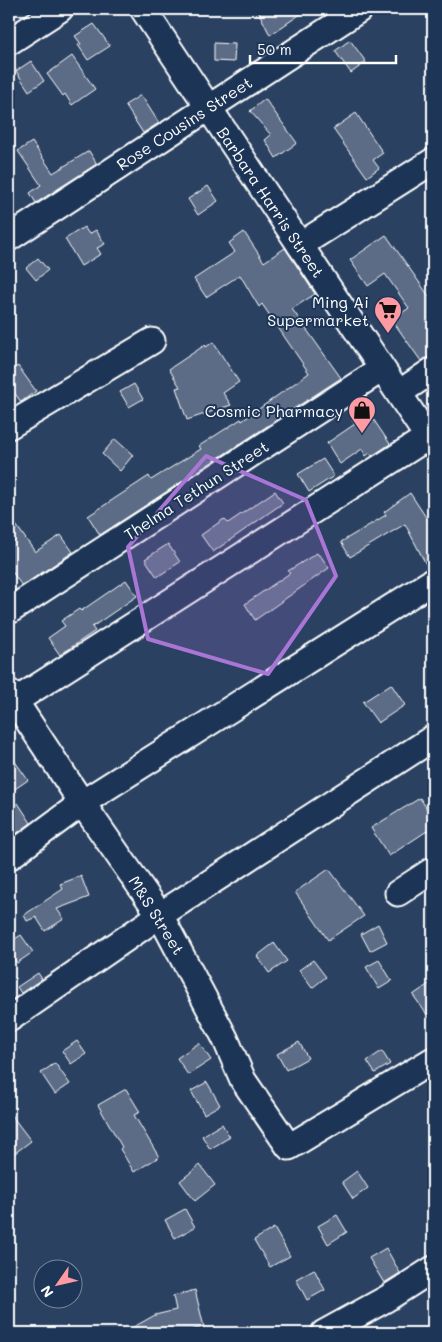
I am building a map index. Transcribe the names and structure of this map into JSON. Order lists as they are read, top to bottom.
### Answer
{
  "streets": {
    "street": [
      "Rose Cousins Street",
      "Barbara Harris Street",
      "Thelma Tethun Street",
      "M&S Street"
    ]
  },
  "crossings": [
    ["Rose Cousins Street", "Barbara Harris Street"],
    ["Barbara Harris Street", "Thelma Tethun Street"]
  ],
  "places": {
    "supermarket": ["Ming Ai Supermarket"],
    "shop": ["Cosmic Pharmacy"]
  },
  "scale_bar": "50 m",
  "north": "bottom left"
}
